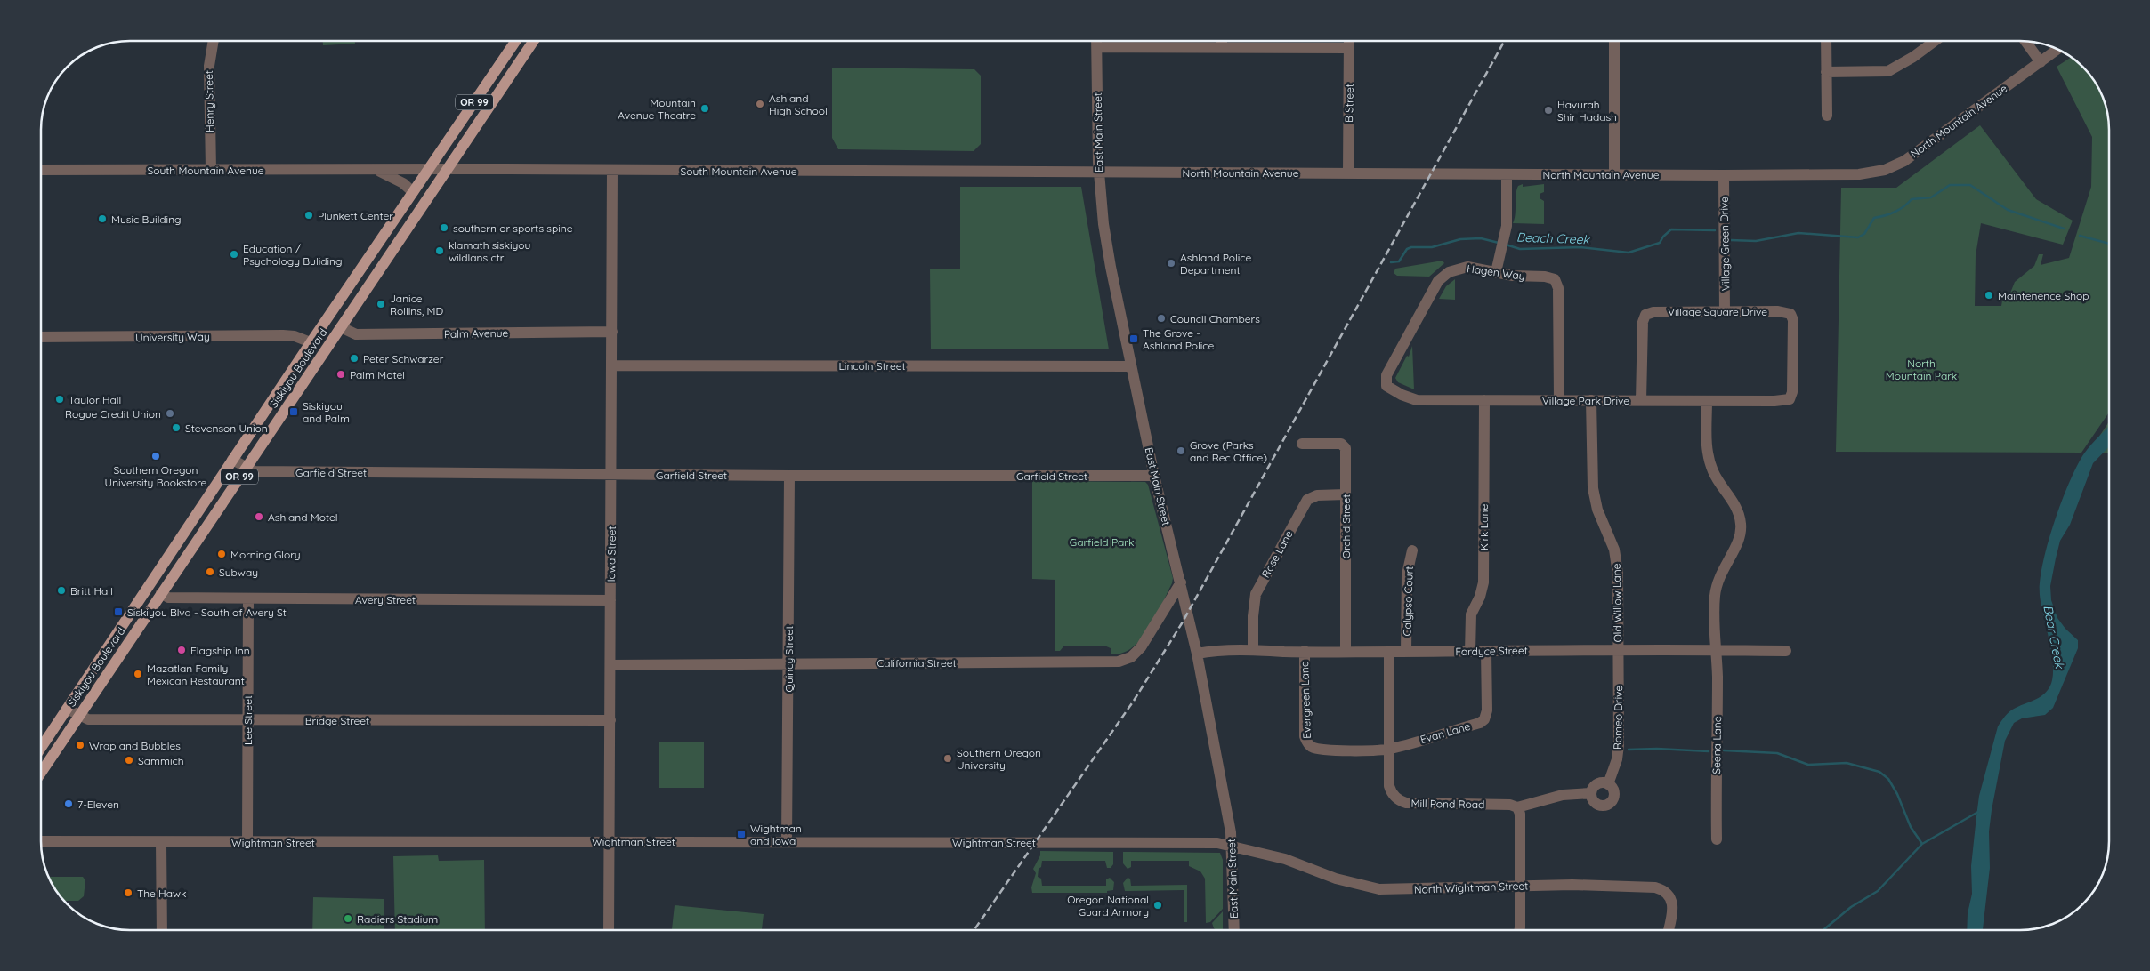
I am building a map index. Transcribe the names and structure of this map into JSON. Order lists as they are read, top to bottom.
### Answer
{
  "streets": {
    "main road": ["OR 99", "Siskiyou Boulevard"],
    "street": [
      "Henry Street",
      "B Street",
      "North Mountain Avenue",
      "East Main Street",
      "South Mountain Avenue",
      "Village Green Drive",
      "Hagen Way",
      "Village Square Drive",
      "Palm Avenue",
      "University Way",
      "Lincoln Street",
      "Village Park Drive",
      "Garfield Street",
      "Orchid Street",
      "Kirk Lane",
      "Iowa Street",
      "Rose Lane",
      "Avery Street",
      "Calypso Court",
      "Old Willow Lane",
      "Fordyce Street",
      "Quincy Street",
      "California Street",
      "Evergreen Lane",
      "Romeo Drive",
      "Lee Street",
      "Bridge Street",
      "Evan Lane",
      "Seena Lane",
      "Mill Pond Road",
      "Wightman Street",
      "North Wightman Street"
    ]
  },
  "crossings": [
    ["Henry Street", "South Mountain Avenue"],
    ["B Street", "North Mountain Avenue"],
    ["North Mountain Avenue", "East Main Street"],
    ["North Mountain Avenue", "South Mountain Avenue"],
    ["North Mountain Avenue", "Village Green Drive"],
    ["East Main Street", "South Mountain Avenue"],
    ["East Main Street", "Lincoln Street"],
    ["East Main Street", "Garfield Street"],
    ["East Main Street", "Fordyce Street"],
    ["East Main Street", "California Street"],
    ["East Main Street", "Wightman Street"],
    ["East Main Street", "North Wightman Street"],
    ["South Mountain Avenue", "Siskiyou Boulevard"],
    ["South Mountain Avenue", "Iowa Street"],
    ["Village Green Drive", "Village Square Drive"],
    ["Hagen Way", "Village Park Drive"],
    ["Village Square Drive", "Village Park Drive"],
    ["Palm Avenue", "Siskiyou Boulevard"],
    ["Palm Avenue", "Iowa Street"],
    ["University Way", "Siskiyou Boulevard"],
    ["Lincoln Street", "Iowa Street"],
    ["Siskiyou Boulevard", "Garfield Street"],
    ["Siskiyou Boulevard", "Avery Street"],
    ["Siskiyou Boulevard", "Bridge Street"],
    ["Village Park Drive", "Kirk Lane"],
    ["Village Park Drive", "Old Willow Lane"],
    ["Village Park Drive", "Seena Lane"],
    ["Garfield Street", "Iowa Street"],
    ["Garfield Street", "Quincy Street"],
    ["Orchid Street", "Rose Lane"],
    ["Orchid Street", "Fordyce Street"],
    ["Kirk Lane", "Fordyce Street"],
    ["Iowa Street", "Avery Street"],
    ["Iowa Street", "California Street"],
    ["Iowa Street", "Bridge Street"],
    ["Iowa Street", "Wightman Street"],
    ["Rose Lane", "Fordyce Street"],
    ["Avery Street", "Lee Street"],
    ["Calypso Court", "Fordyce Street"],
    ["Old Willow Lane", "Fordyce Street"],
    ["Old Willow Lane", "Romeo Drive"],
    ["Fordyce Street", "Evergreen Lane"],
    ["Fordyce Street", "Romeo Drive"],
    ["Fordyce Street", "Evan Lane"],
    ["Fordyce Street", "Seena Lane"],
    ["Fordyce Street", "Mill Pond Road"],
    ["Quincy Street", "California Street"],
    ["Quincy Street", "Wightman Street"],
    ["Evergreen Lane", "Evan Lane"],
    ["Evergreen Lane", "Mill Pond Road"],
    ["Lee Street", "Bridge Street"],
    ["Lee Street", "Wightman Street"],
    ["Evan Lane", "Mill Pond Road"],
    ["Wightman Street", "North Wightman Street"]
  ],
  "water": ["Beach Creek", "Bear Creek"],
  "parks": ["North Mountain Park", "Garfield Park"],
  "places": {
    "other": [
      "Ashland High School",
      "Mountain Avenue Theatre",
      "Havurah Shir Hadash",
      "Plunkett Center",
      "Music Building",
      "southern or sports spine",
      "klamath siskiyou wildlans ctr",
      "Education / Psychology Buliding",
      "Ashland Police Department",
      "Maintenence Shop",
      "Janice Rollins, MD",
      "Council Chambers",
      "Peter Schwarzer",
      "Palm Motel",
      "Taylor Hall",
      "Rogue Credit Union",
      "Stevenson Union",
      "Grove (Parks and Rec Office)",
      "Southern Oregon University Bookstore",
      "Ashland Motel",
      "Morning Glory",
      "Subway",
      "Britt Hall",
      "Flagship Inn",
      "Mazatlan Family Mexican Restaurant",
      "Wrap and Bubbles",
      "Southern Oregon University",
      "Sammich",
      "7-Eleven",
      "The Hawk",
      "Oregon National Guard Armory",
      "Radiers Stadium"
    ],
    "transit": [
      "The Grove - Ashland Police",
      "Siskiyou and Palm",
      "Siskiyou Blvd - South of Avery St",
      "Wightman and Iowa"
    ]
  }
}
